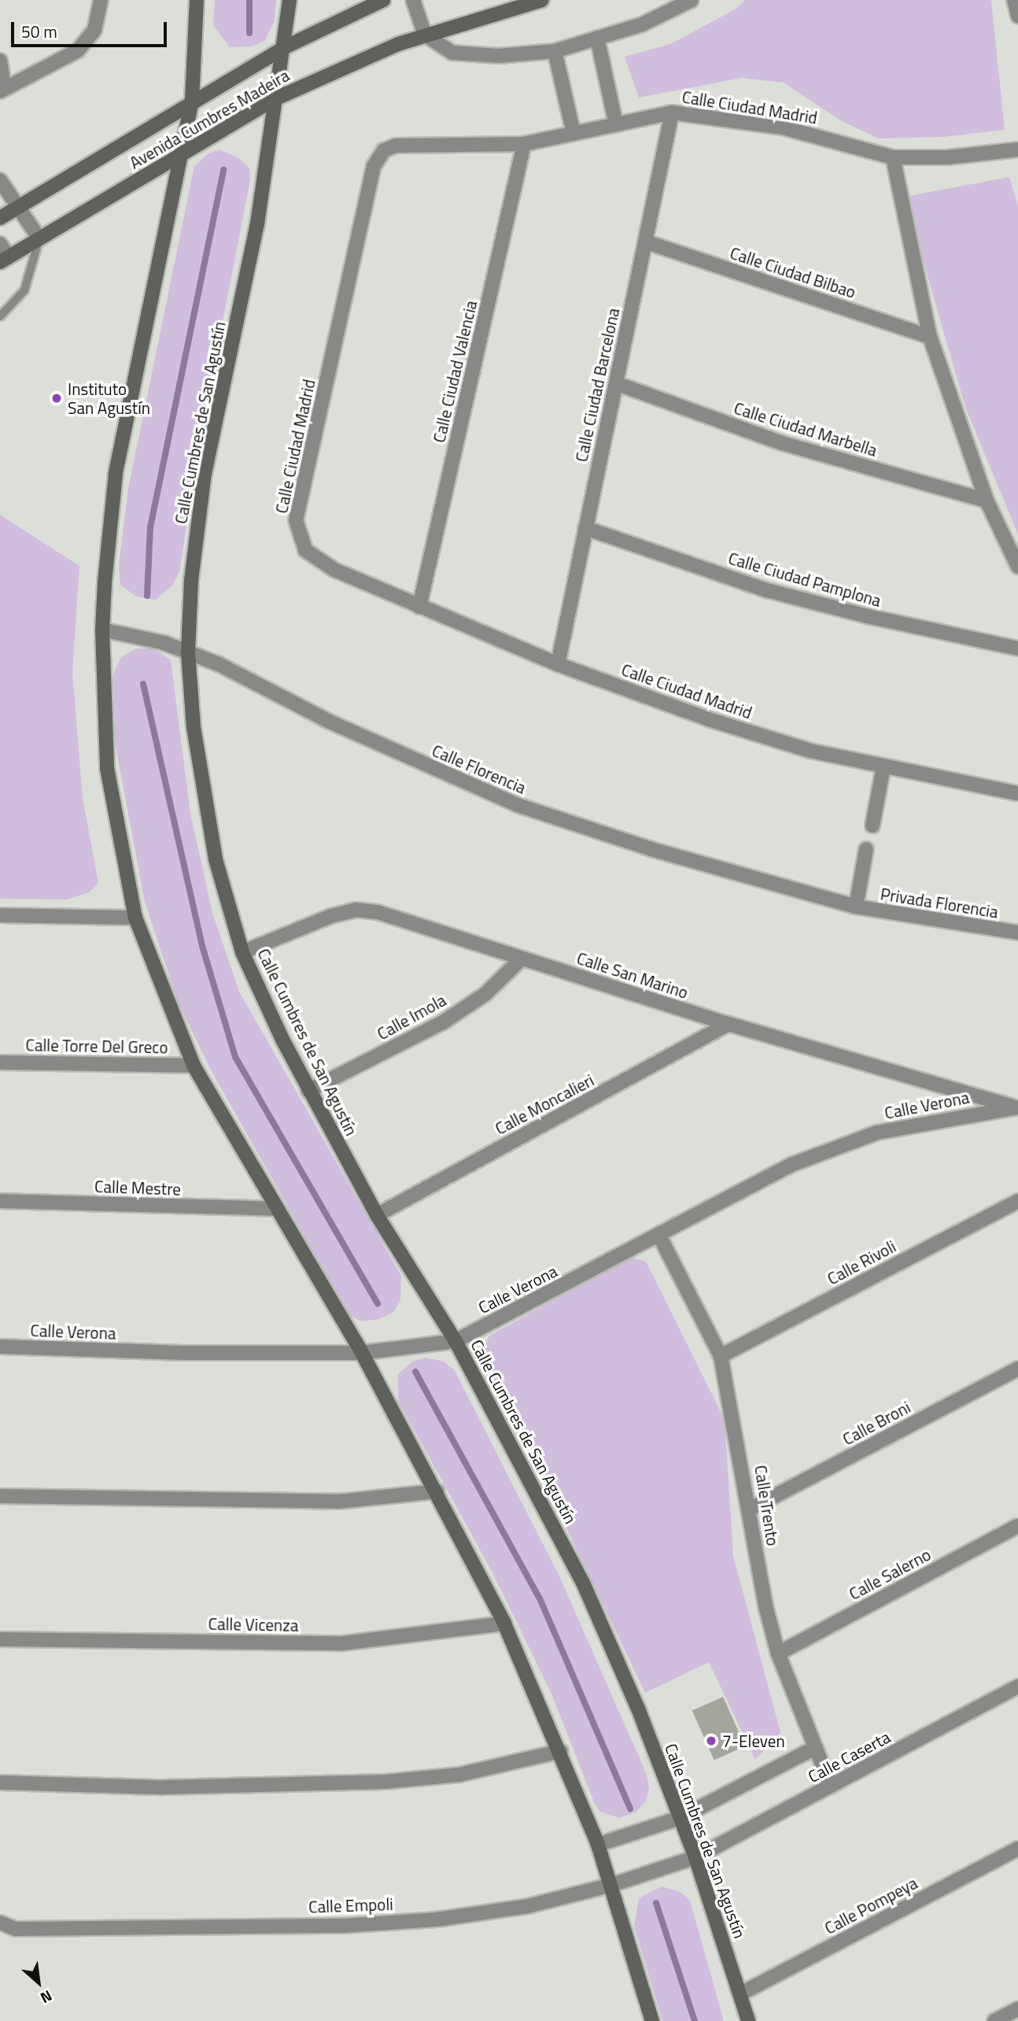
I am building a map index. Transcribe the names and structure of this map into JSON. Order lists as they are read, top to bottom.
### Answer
{
  "streets": {
    "street": [
      "Calle Ciudad Madrid",
      "Avenida Cumbres Madeira",
      "Calle Ciudad Bilbao",
      "Calle Ciudad Valencia",
      "Calle Ciudad Barcelona",
      "Calle Cumbres de San Agustín",
      "Calle Ciudad Marbella",
      "Calle Ciudad Pamplona",
      "Calle Florencia",
      "Privada Florencia",
      "Calle San Marino",
      "Calle Imola",
      "Calle Torre Del Greco",
      "Calle Moncalieri",
      "Calle Verona",
      "Calle Mestre",
      "Calle Rivoli",
      "Calle Broni",
      "Calle Trento",
      "Calle Salerno",
      "Calle Vicenza",
      "Calle Caserta",
      "Calle Empoli",
      "Calle Pompeya"
    ]
  },
  "crossings": [
    ["Calle Ciudad Madrid", "Calle Ciudad Valencia"],
    ["Calle Ciudad Madrid", "Calle Ciudad Barcelona"],
    ["Avenida Cumbres Madeira", "Calle Cumbres de San Agustín"],
    ["Calle Ciudad Bilbao", "Calle Ciudad Barcelona"],
    ["Calle Ciudad Barcelona", "Calle Ciudad Marbella"],
    ["Calle Ciudad Barcelona", "Calle Ciudad Pamplona"],
    ["Calle Cumbres de San Agustín", "Calle Florencia"],
    ["Calle Cumbres de San Agustín", "Calle San Marino"],
    ["Calle Cumbres de San Agustín", "Calle Imola"],
    ["Calle Cumbres de San Agustín", "Calle Moncalieri"],
    ["Calle Cumbres de San Agustín", "Calle Verona"],
    ["Calle Cumbres de San Agustín", "Calle Caserta"],
    ["Calle Cumbres de San Agustín", "Calle Empoli"],
    ["Calle Cumbres de San Agustín", "Calle Pompeya"],
    ["Calle Florencia", "Privada Florencia"],
    ["Calle San Marino", "Calle Imola"],
    ["Calle San Marino", "Calle Moncalieri"],
    ["Calle San Marino", "Calle Verona"],
    ["Calle Verona", "Calle Trento"],
    ["Calle Rivoli", "Calle Trento"],
    ["Calle Broni", "Calle Trento"],
    ["Calle Trento", "Calle Salerno"],
    ["Calle Trento", "Calle Caserta"],
    ["Calle Caserta", "Calle Empoli"]
  ],
  "places": ["Instituto San Agustín", "7-Eleven"],
  "scale_bar": "50 m",
  "north": "bottom right"
}
